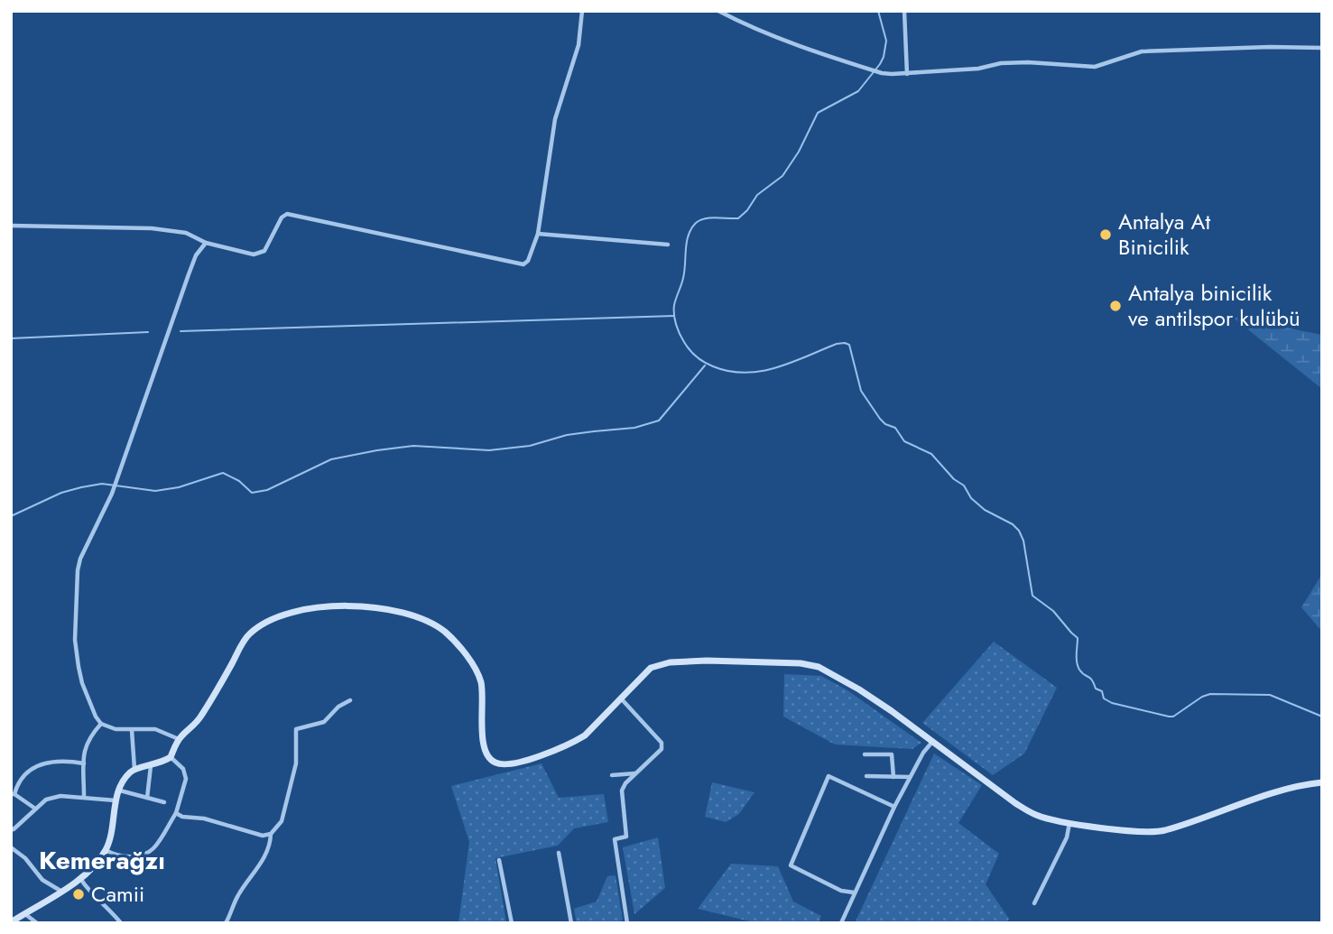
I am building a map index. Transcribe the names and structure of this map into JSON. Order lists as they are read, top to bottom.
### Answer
{
  "districts": ["Kemerağzı"],
  "places": ["Antalya At Binicilik", "Antalya binicilik ve antilspor kulübü", "Camii"]
}
